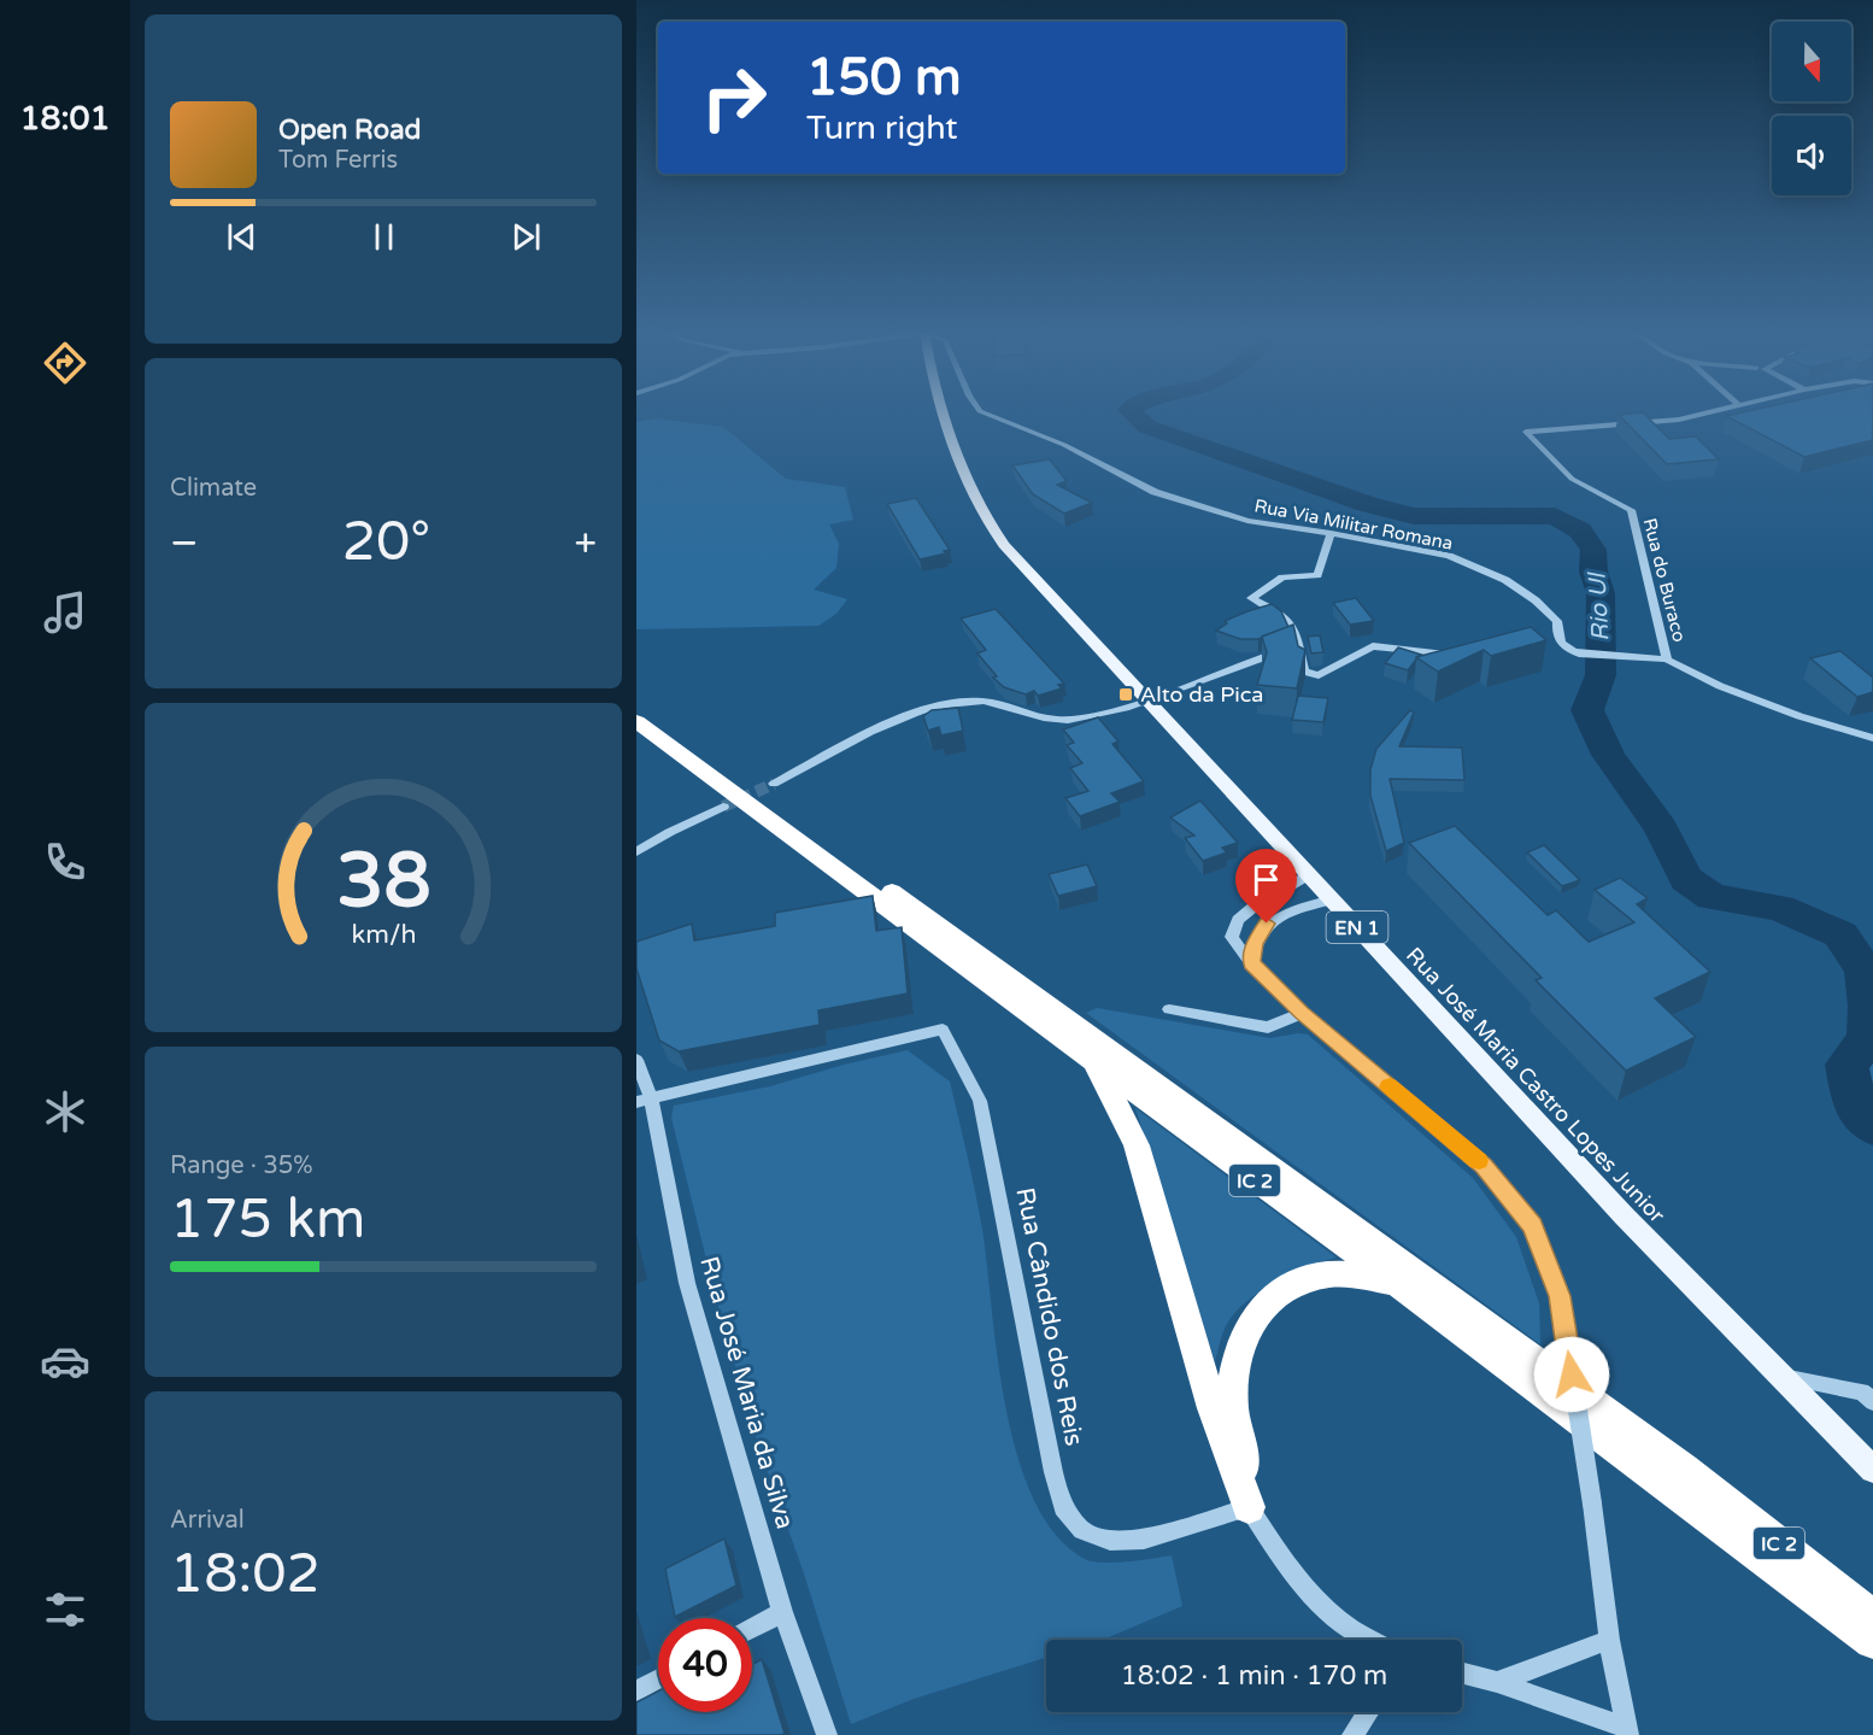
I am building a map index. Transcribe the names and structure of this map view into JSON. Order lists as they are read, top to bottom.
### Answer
{
  "streets": {
    "highway": ["IC 2"],
    "main road": ["EN 1", "Rua José Maria Castro Lopes Junior"],
    "street": [
      "Rua Via Militar Romana",
      "Rua do Buraco",
      "Rua Cândido dos Reis",
      "Rua José Maria da Silva"
    ]
  },
  "crossings": [
    ["Rua Via Militar Romana", "Rua do Buraco"],
    ["Rua Cândido dos Reis", "Rua José Maria da Silva"]
  ],
  "water": ["Rio Ul"],
  "places": {
    "transit": ["Alto da Pica"]
  },
  "north": "bottom",
  "page": {
    "tabs": "18:01",
    "turn": ["150 m", "Turn right"],
    "song": ["Open Road", "Tom Ferris"],
    "tile": [
      "Climate",
      ["Range · 35%", "175 km"],
      ["Arrival", "18:02"]
    ],
    "heat": ["−", "20°", "+"],
    "limit": "40",
    "trip": "18:02 · 1 min · 170 m",
    "gauge": ["38", "km/h"]
  }
}
